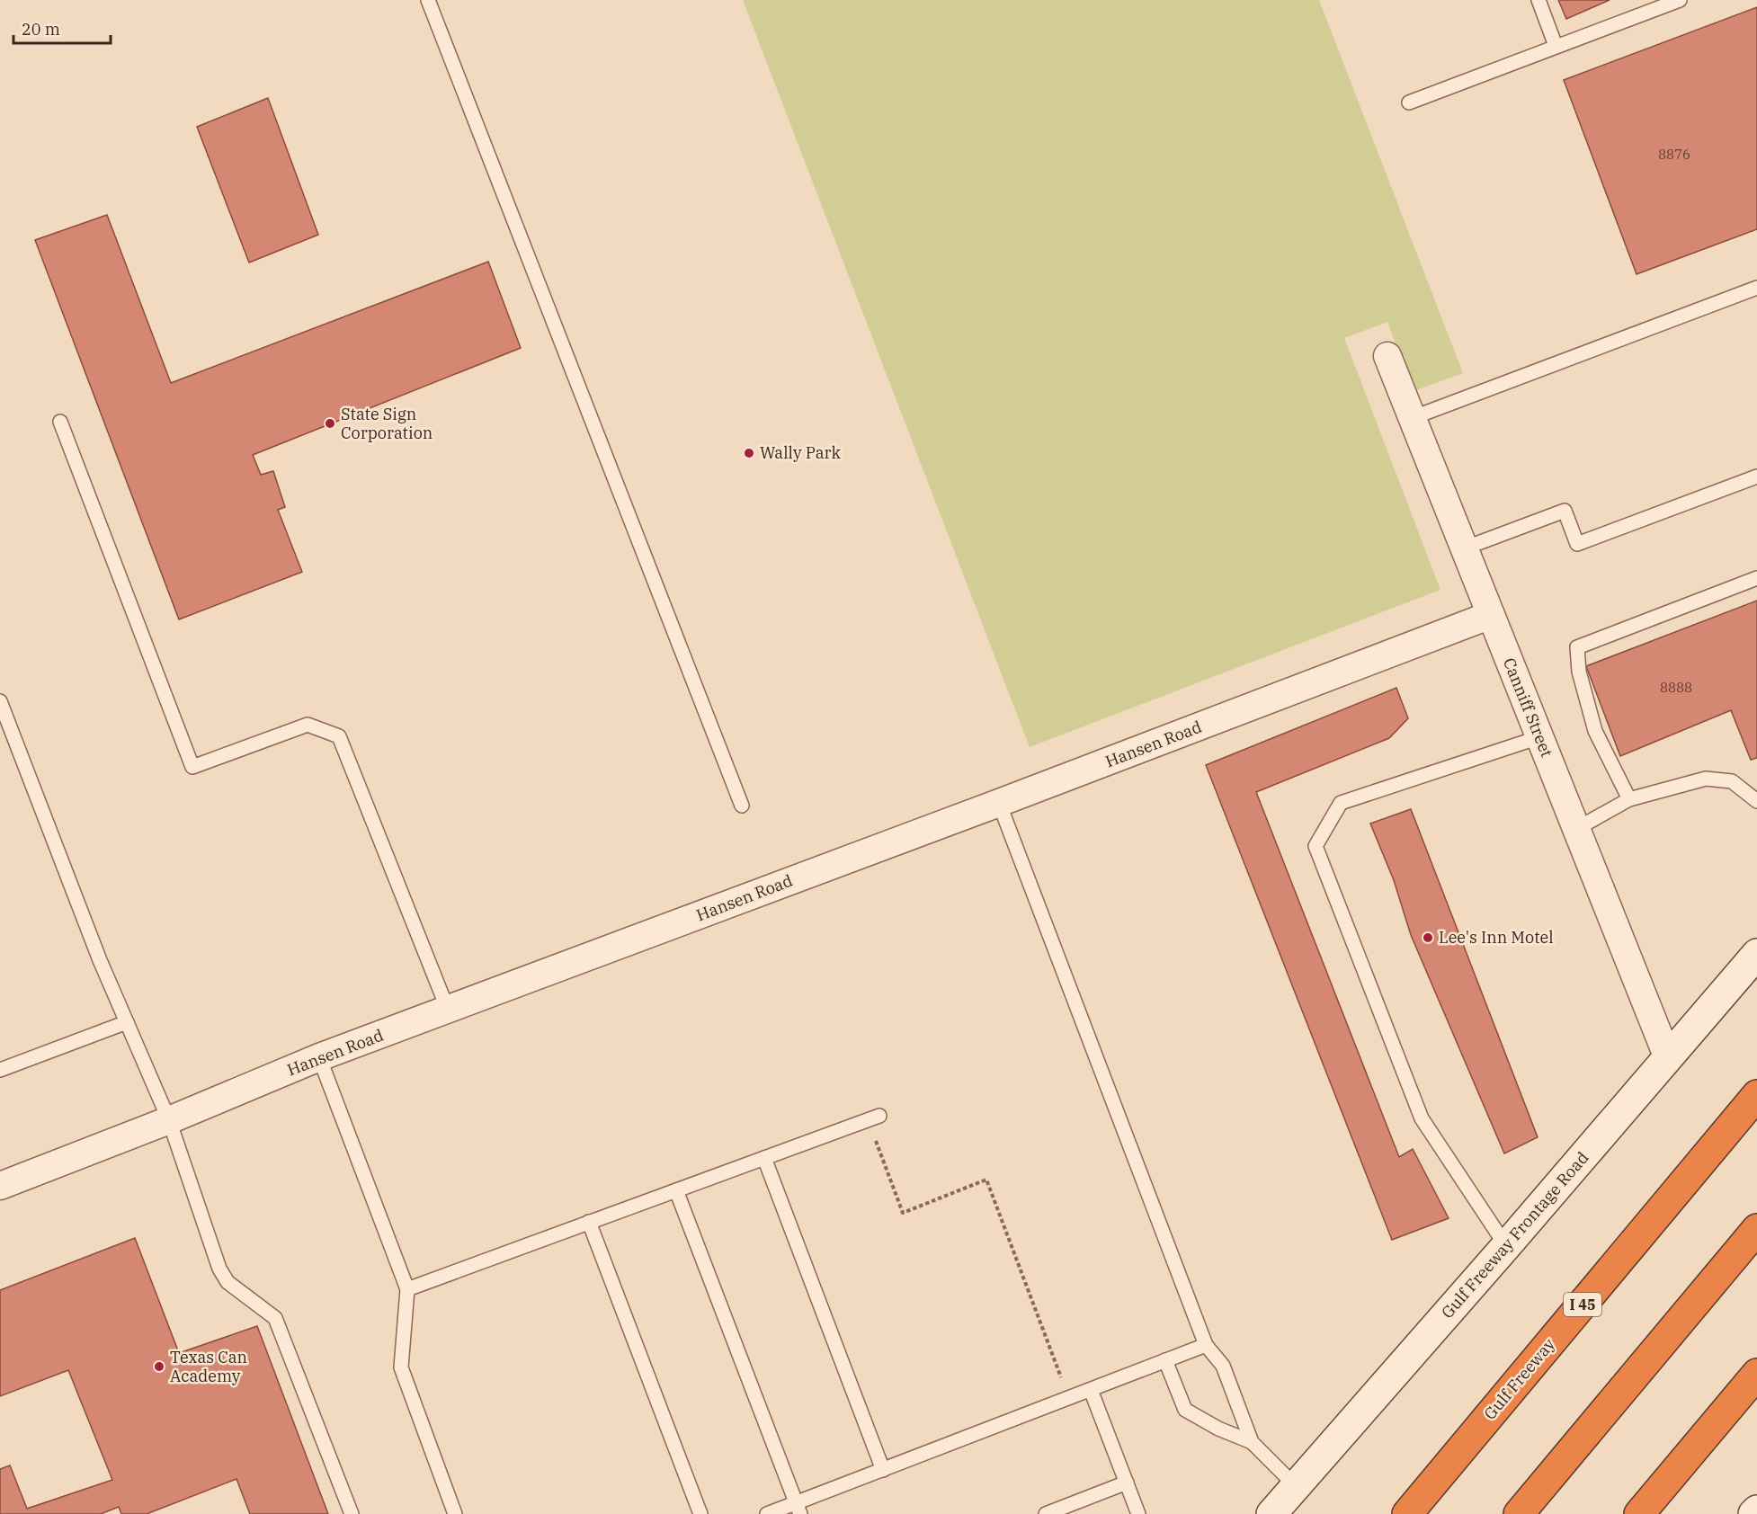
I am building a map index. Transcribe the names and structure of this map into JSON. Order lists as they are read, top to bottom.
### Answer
{
  "streets": {
    "highway": ["I 45", "Gulf Freeway"],
    "main road": ["Gulf Freeway Frontage Road"],
    "street": ["Canniff Street", "Hansen Road"]
  },
  "crossings": [
    ["Canniff Street", "Hansen Road"],
    ["Canniff Street", "Gulf Freeway Frontage Road"]
  ],
  "places": [
    "State Sign Corporation",
    "Wally Park",
    "Lee's Inn Motel",
    "Texas Can Academy"
  ],
  "house_numbers": ["8876", "8888"],
  "scale_bar": "20 m"
}
